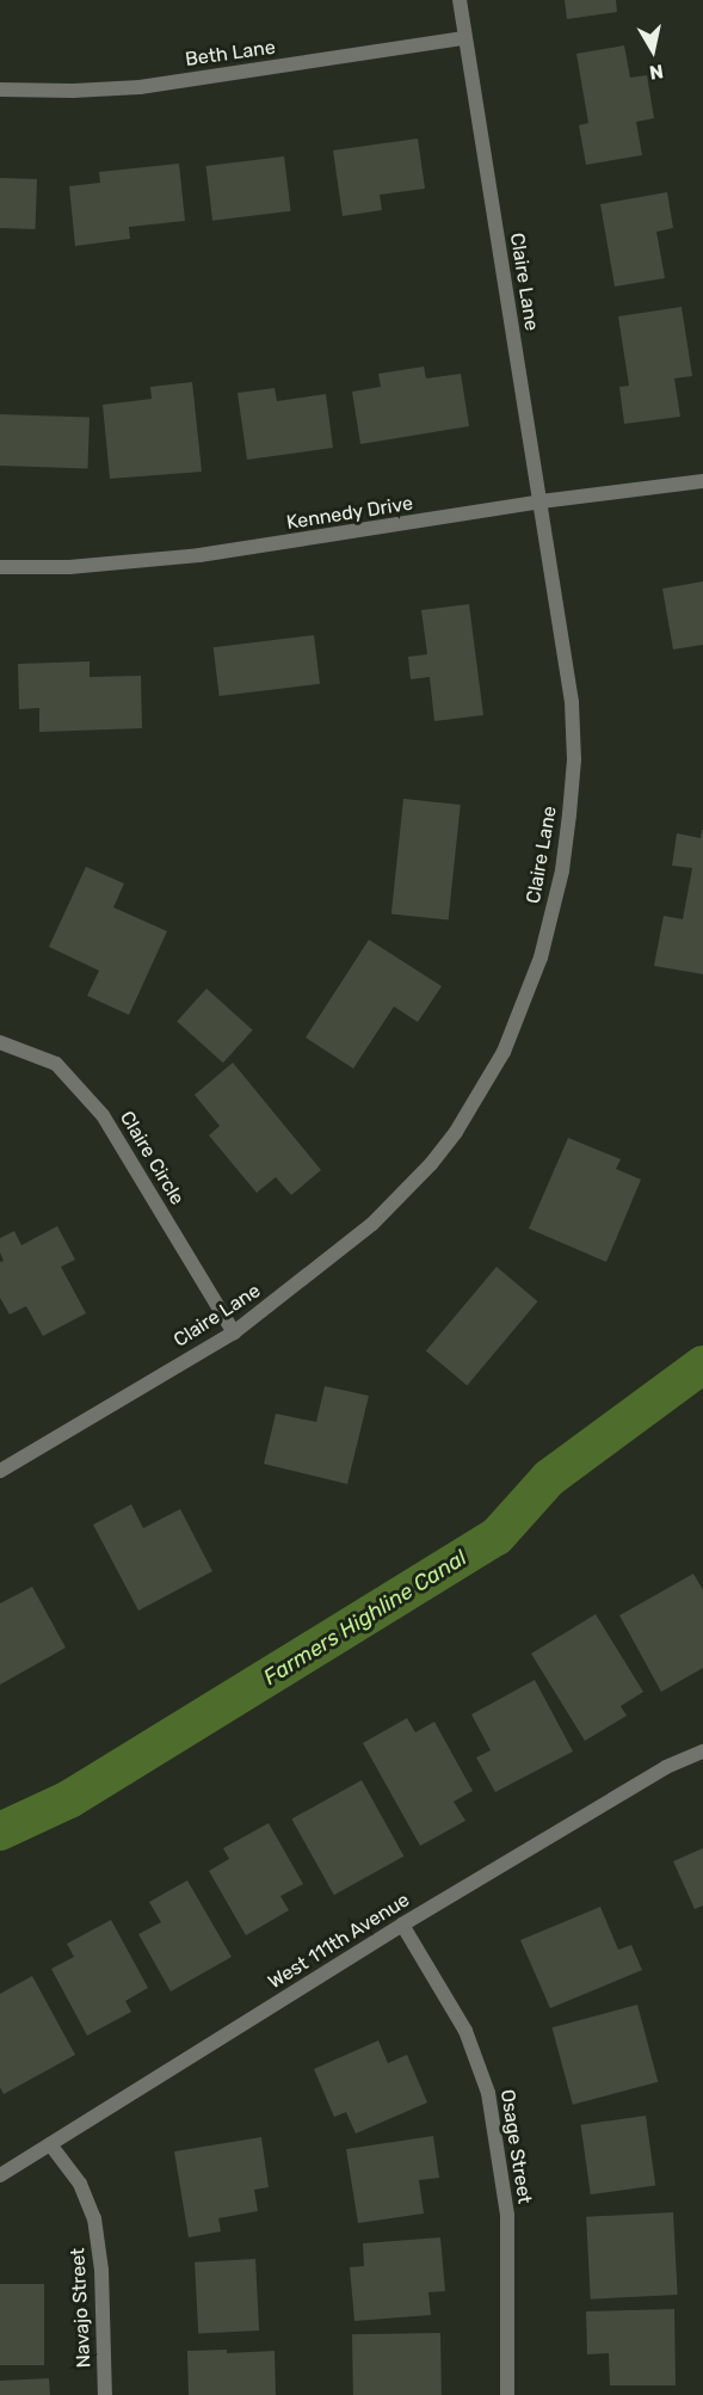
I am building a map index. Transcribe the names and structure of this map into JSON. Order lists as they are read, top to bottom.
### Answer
{
  "streets": {
    "street": [
      "Beth Lane",
      "Claire Lane",
      "Kennedy Drive",
      "Claire Circle",
      "West 111th Avenue",
      "Osage Street",
      "Navajo Street"
    ]
  },
  "crossings": [
    ["Beth Lane", "Claire Lane"],
    ["Claire Lane", "Kennedy Drive"],
    ["Claire Lane", "Claire Circle"],
    ["West 111th Avenue", "Osage Street"],
    ["West 111th Avenue", "Navajo Street"]
  ],
  "water": ["Farmers Highline Canal"],
  "north": "bottom"
}
